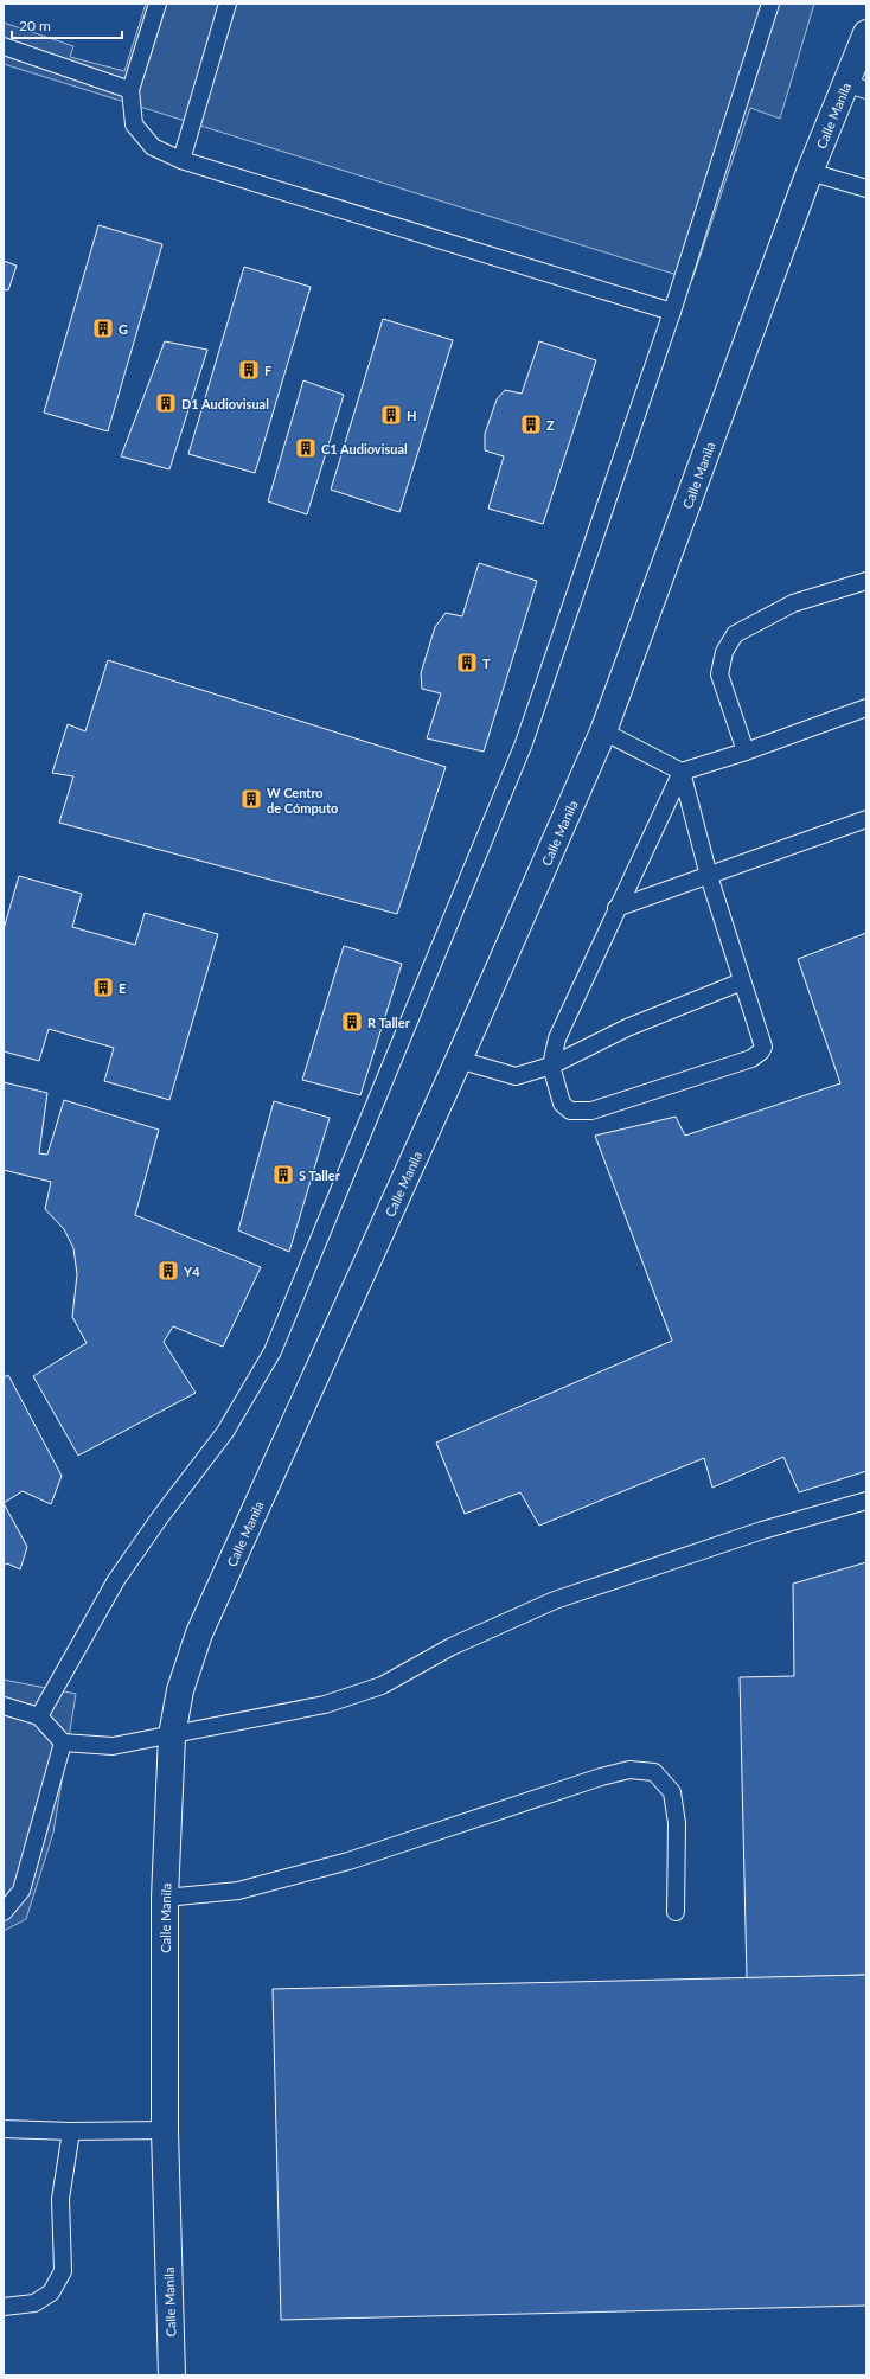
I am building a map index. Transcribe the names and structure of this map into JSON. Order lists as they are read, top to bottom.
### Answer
{
  "streets": {
    "street": ["Calle Manila"]
  },
  "places": {
    "building": [
      "G",
      "F",
      "D1 Audiovisual",
      "H",
      "Z",
      "C1 Audiovisual",
      "T",
      "W Centro de Cómputo",
      "E",
      "R Taller",
      "S Taller",
      "Y4"
    ]
  },
  "scale_bar": "20 m"
}
